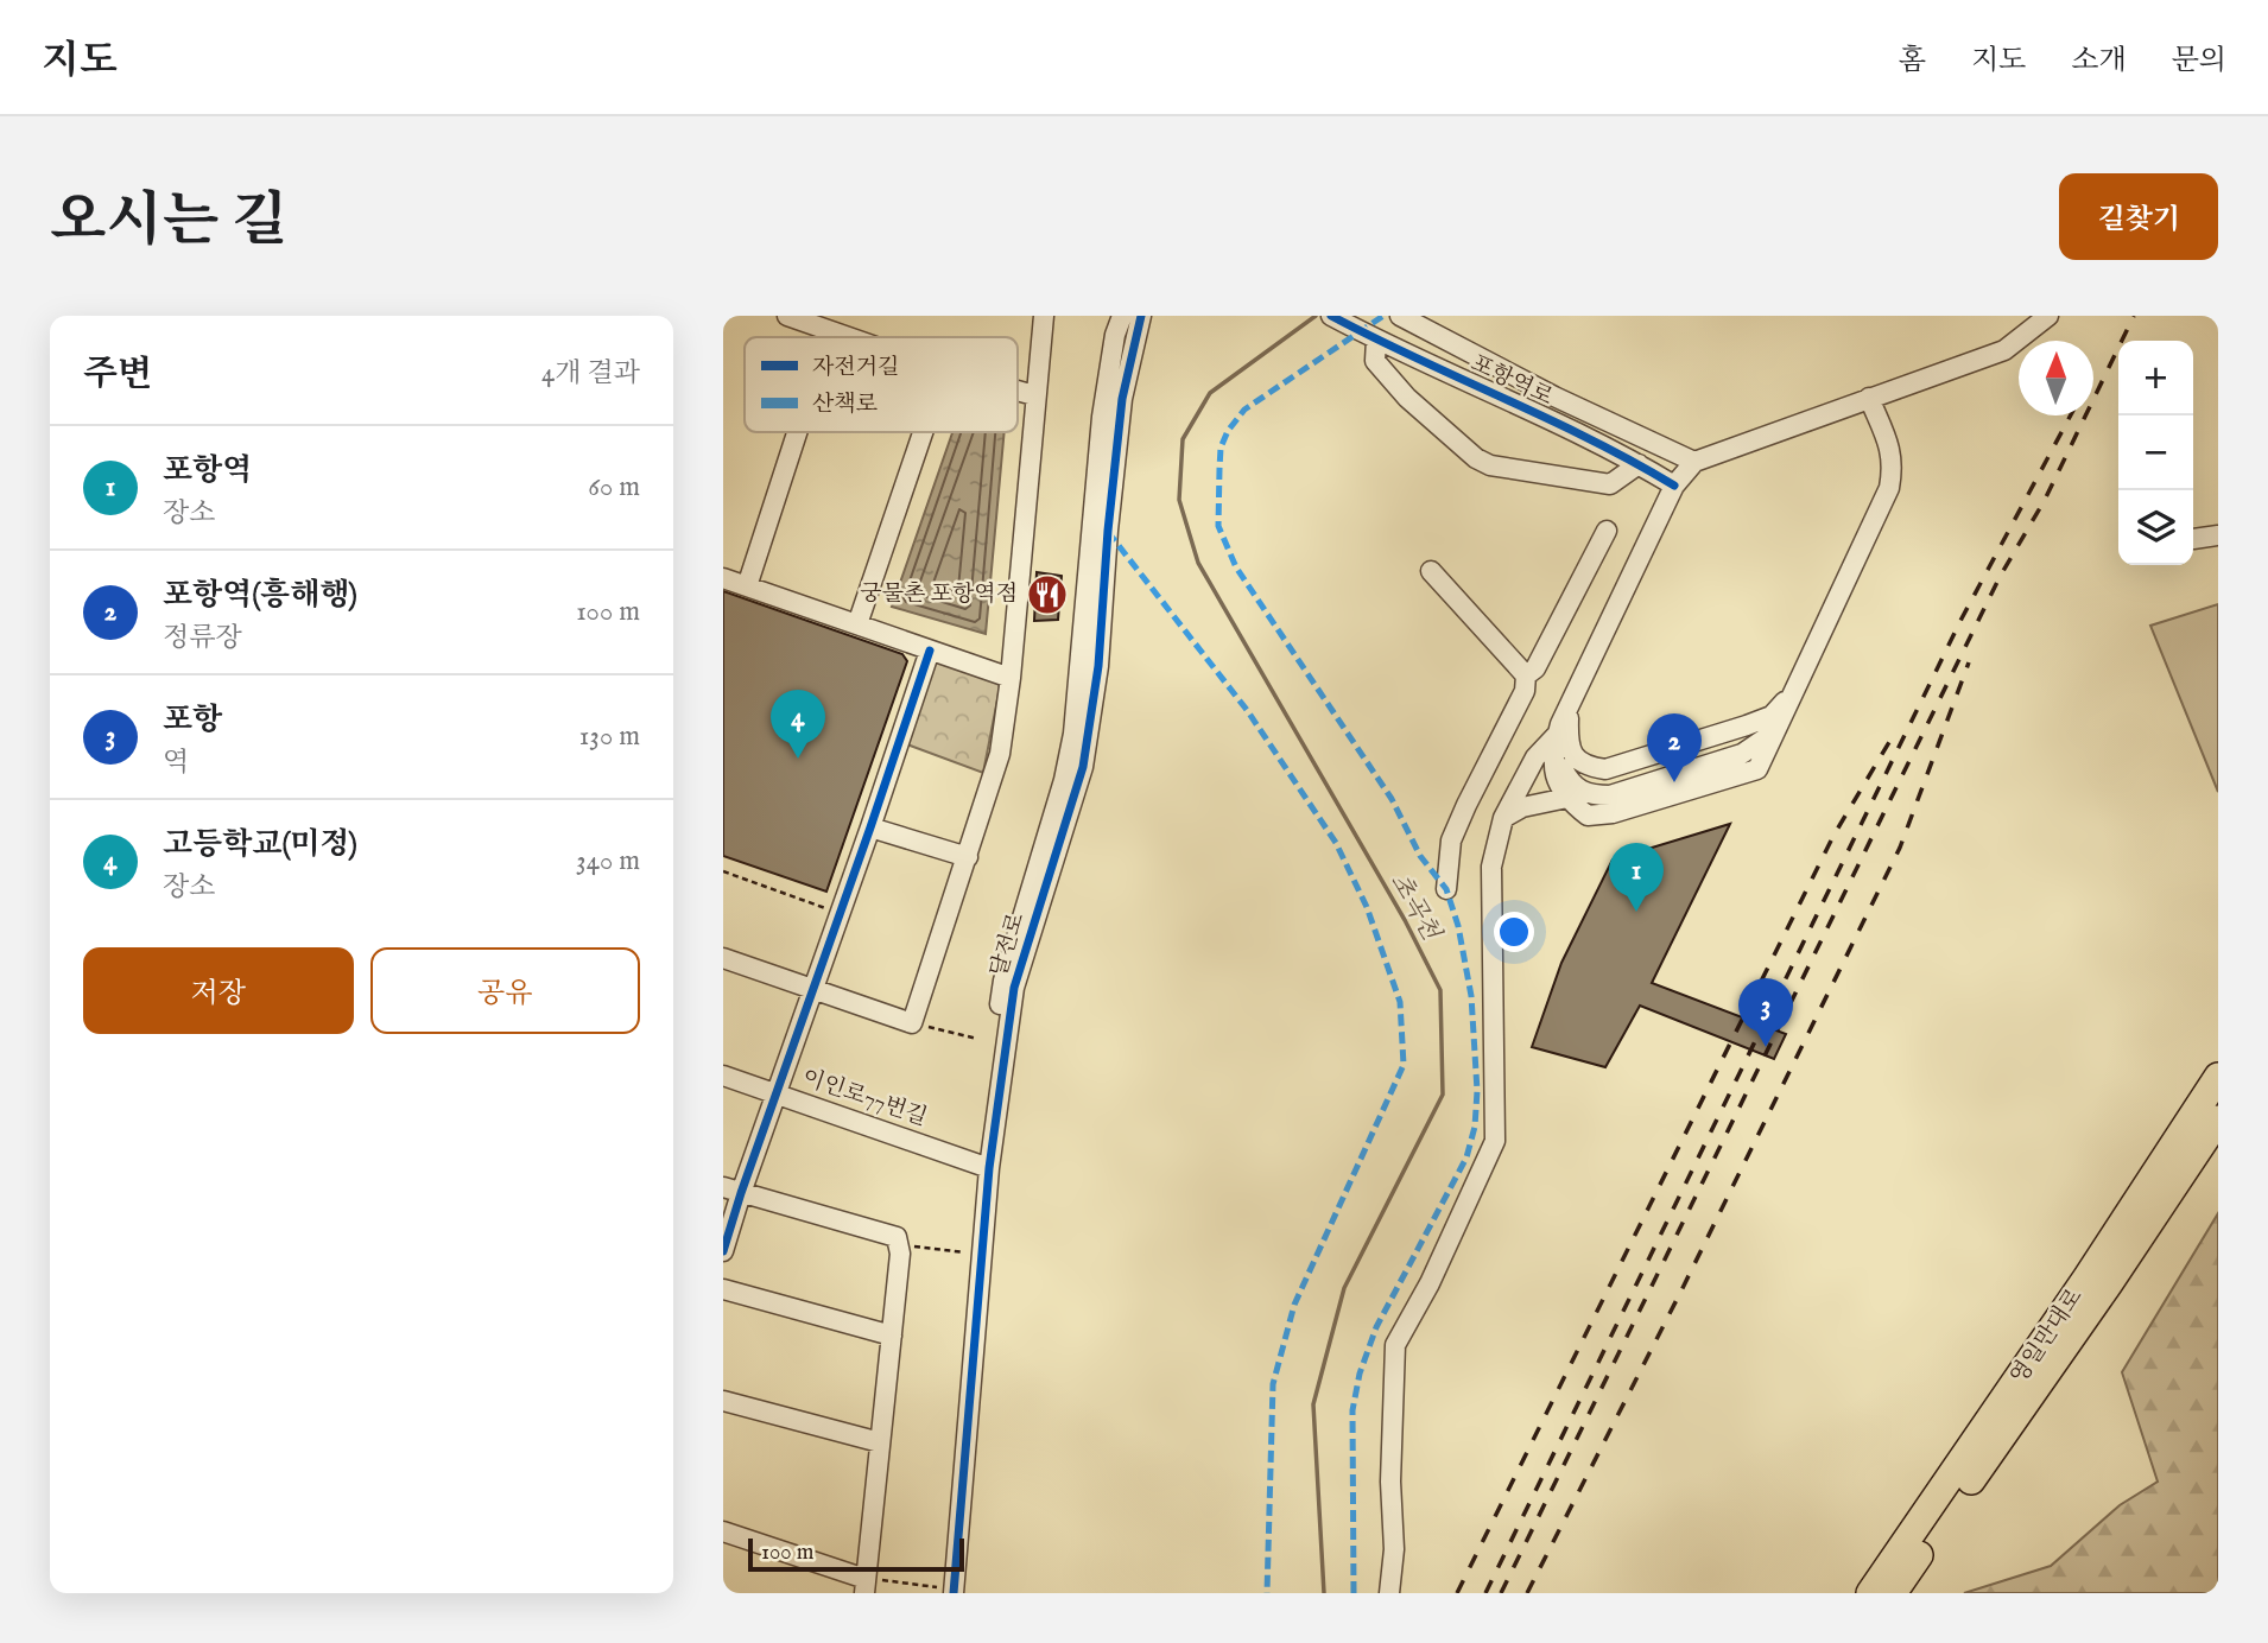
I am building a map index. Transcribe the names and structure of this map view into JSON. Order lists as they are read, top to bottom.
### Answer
{
  "streets": {
    "highway": ["영일만대로"],
    "street": ["포항역로", "달전로", "이인로77번길"]
  },
  "crossings": [
    ["달전로", "이인로77번길"]
  ],
  "water": ["초곡천"],
  "places": {
    "restaurant": ["궁물촌 포항역점"]
  },
  "legend": ["자전거길", "산책로"],
  "scale_bar": "100 m",
  "north": "top",
  "page": {
    "header": "지도",
    "nav": [
      "홈",
      "지도",
      "소개",
      "문의"
    ],
    "title": "오시는 길",
    "buttons": [
      "길찾기",
      ["저장", "공유"]
    ],
    "heading": ["주변", "4개 결과"],
    "map_buttons": ["+", "−"],
    "list": [
      {
        "mark": "1",
        "name": "포항역",
        "note": "장소",
        "value": "60 m"
      },
      {
        "mark": "2",
        "name": "포항역(흥해행)",
        "note": "정류장",
        "value": "100 m"
      },
      {
        "mark": "3",
        "name": "포항",
        "note": "역",
        "value": "130 m"
      },
      {
        "mark": "4",
        "name": "고등학교(미정)",
        "note": "장소",
        "value": "340 m"
      }
    ],
    "pins": [
      "4",
      "2",
      "1",
      "3"
    ],
    "scale": "100 m"
  }
}
